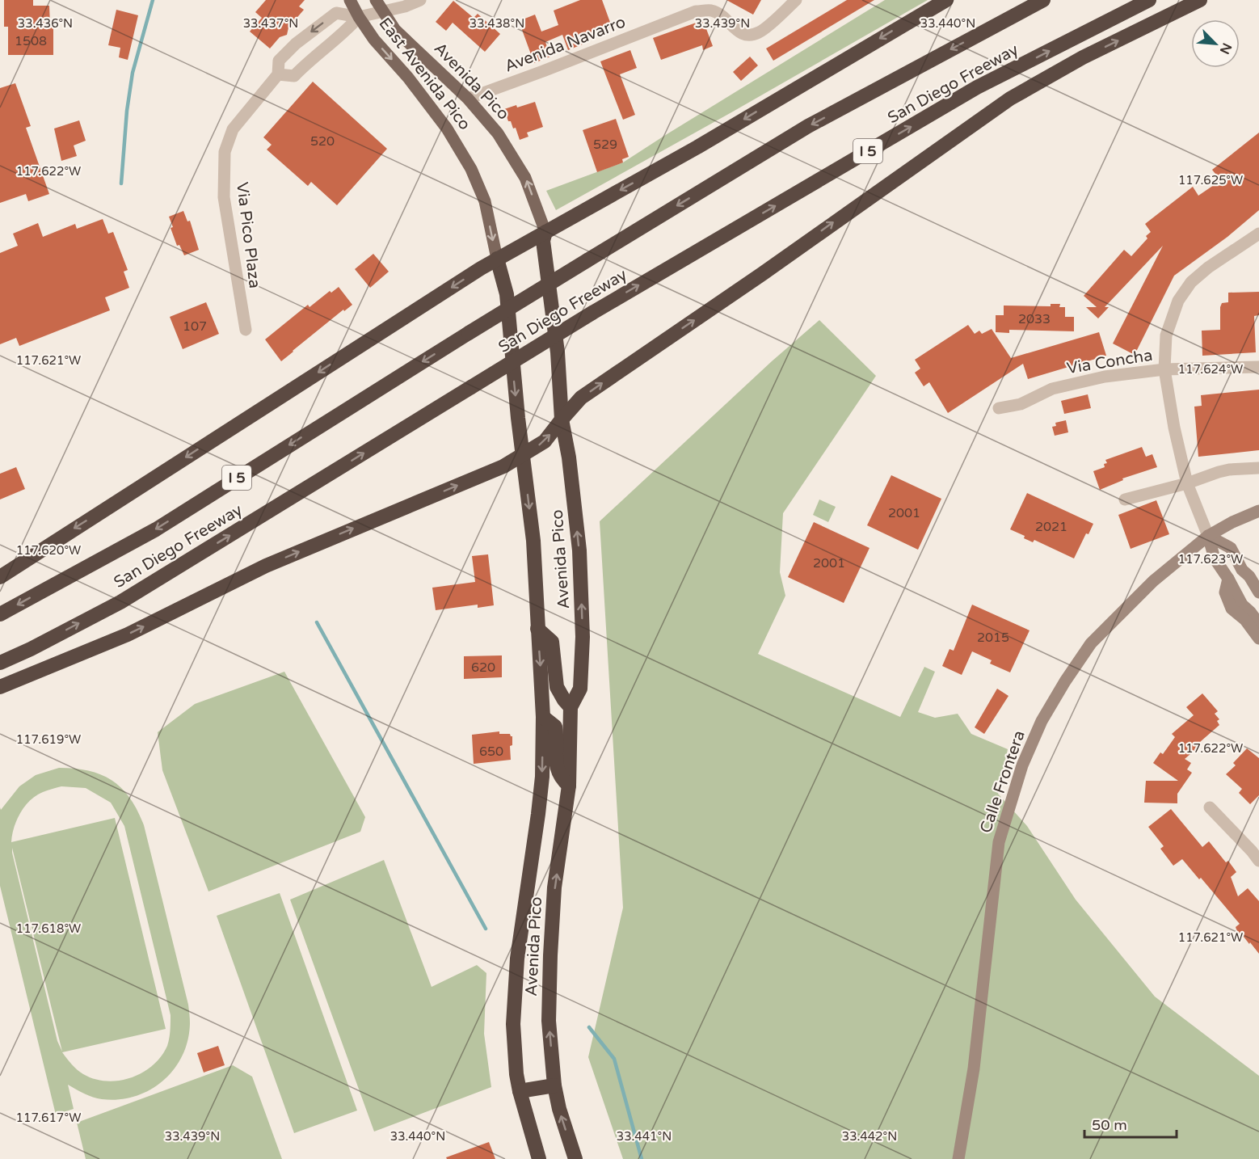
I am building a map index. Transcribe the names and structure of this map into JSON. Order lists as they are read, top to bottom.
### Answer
{
  "streets": {
    "highway": [
      "East Avenida Pico",
      "Avenida Pico",
      "San Diego Freeway",
      "I 5"
    ],
    "street": [
      "Avenida Navarro",
      "Via Pico Plaza",
      "Via Concha",
      "Calle Frontera"
    ]
  },
  "crossings": [
    ["Avenida Navarro", "Avenida Pico"],
    ["East Avenida Pico", "Avenida Pico"],
    ["East Avenida Pico", "Via Pico Plaza"]
  ],
  "one_way": ["East Avenida Pico"],
  "house_numbers": [
    "1508",
    "520",
    "529",
    "2033",
    "107",
    "2001",
    "2021",
    "2001",
    "2015",
    "620",
    "650"
  ],
  "scale_bar": "50 m",
  "north": "bottom right",
  "coordinates": [
    "33.436°N",
    "33.437°N",
    "33.438°N",
    "33.439°N",
    "33.440°N",
    "117.622°W",
    "117.625°W",
    "117.621°W",
    "117.624°W",
    "117.620°W",
    "117.623°W",
    "117.619°W",
    "117.618°W",
    "117.617°W",
    "33.441°N",
    "33.442°N"
  ]
}
